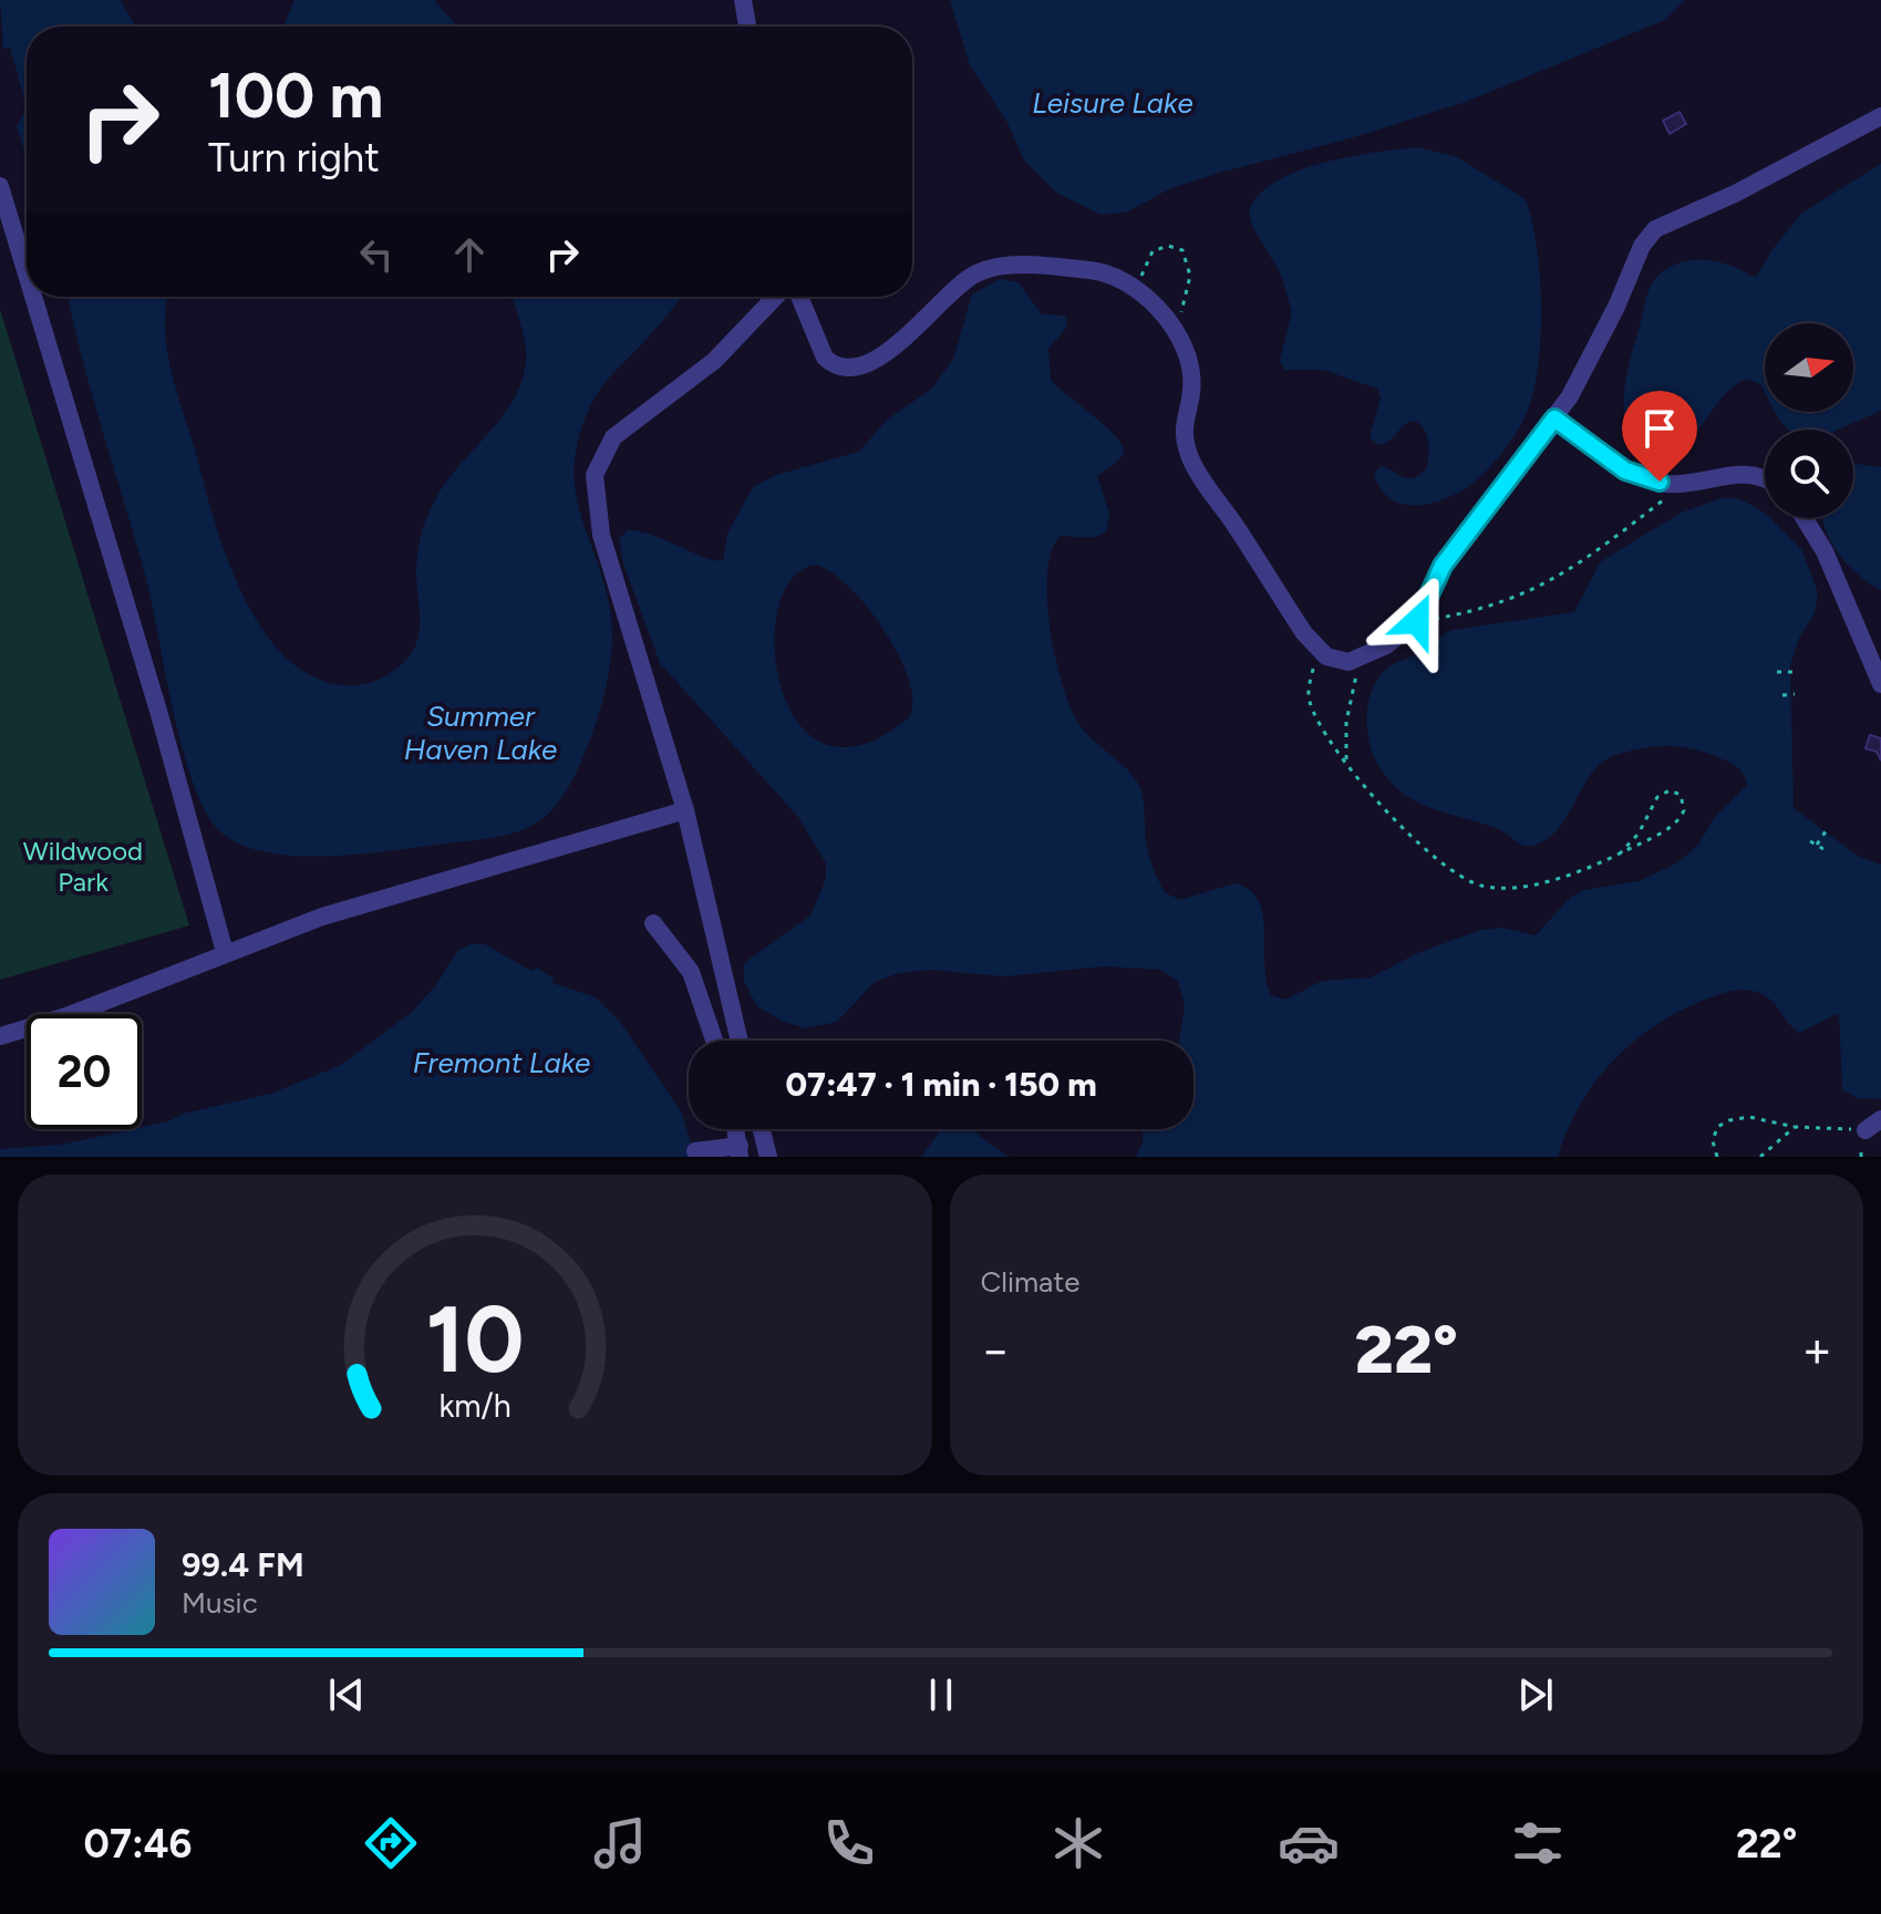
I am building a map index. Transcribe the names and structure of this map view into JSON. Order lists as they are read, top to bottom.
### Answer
{
  "water": ["Leisure Lake", "Summer Haven Lake", "Fremont Lake"],
  "parks": ["Wildwood Park"],
  "north": "right",
  "page": {
    "turn": ["100 m", "Turn right"],
    "limit": "20",
    "trip": "07:47 · 1 min · 150 m",
    "tile": "Climate",
    "heat": ["−", "22°", "+"],
    "song": ["99.4 FM", "Music"],
    "tabs": ["07:46", "22°"],
    "gauge": ["10", "km/h"]
  }
}
